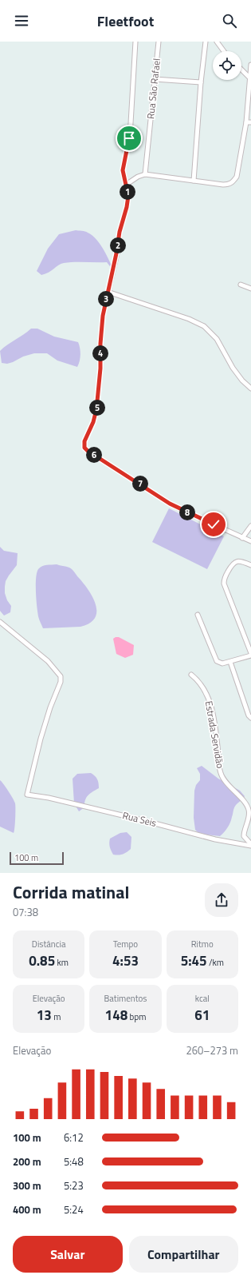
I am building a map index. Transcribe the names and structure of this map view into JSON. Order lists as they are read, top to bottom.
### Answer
{
  "streets": {
    "street": ["Rua São Rafael", "Estrada Servidão", "Rua Seis"]
  },
  "crossings": [
    ["Estrada Servidão", "Rua Seis"]
  ],
  "scale_bar": "100 m",
  "page": {
    "header": "Fleetfoot",
    "pins": [
      "1",
      "2",
      "3",
      "4",
      "5",
      "6",
      "7",
      "8"
    ],
    "scale": "100 m",
    "heading": ["Corrida matinal", "07:38"],
    "stats": [
      ["Distância", "0.85 km"],
      ["Tempo", "4:53"],
      ["Ritmo", "5:45 /km"],
      ["Elevação", "13 m"],
      ["Batimentos", "148 bpm"],
      ["kcal", "61"]
    ],
    "chart": ["Elevação", "260–273 m"],
    "list": [
      {
        "name": "100 m",
        "note": "6:12"
      },
      {
        "name": "200 m",
        "note": "5:48"
      },
      {
        "name": "300 m",
        "note": "5:23"
      },
      {
        "name": "400 m",
        "note": "5:24"
      }
    ],
    "buttons": ["Salvar", "Compartilhar"]
  }
}
